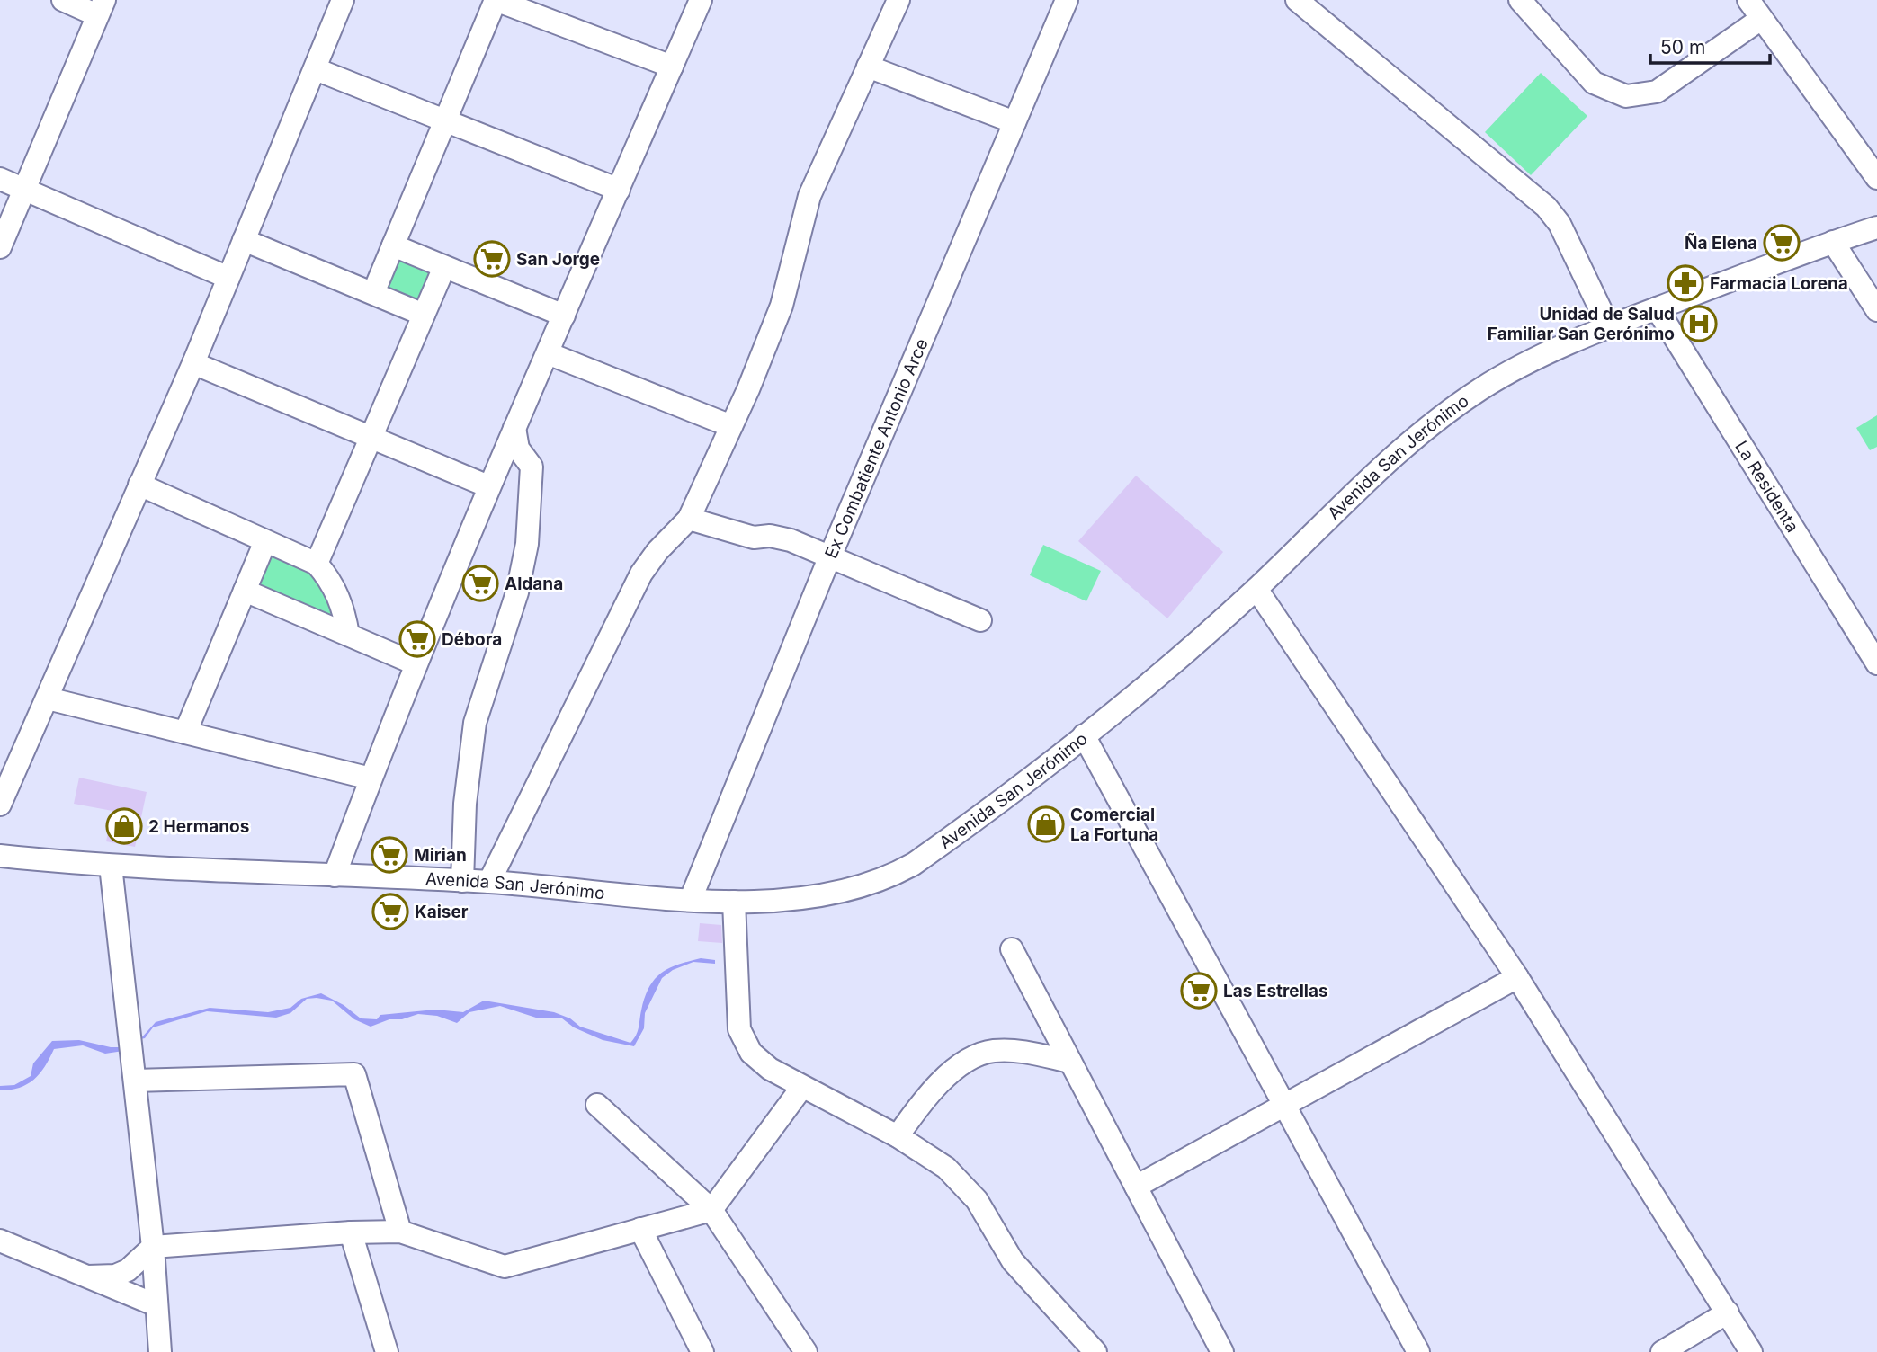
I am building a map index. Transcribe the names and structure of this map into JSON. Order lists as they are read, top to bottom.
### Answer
{
  "streets": {
    "street": ["Ex Combatiente Antonio Arce", "Avenida San Jerónimo", "La Residenta"]
  },
  "crossings": [
    ["Ex Combatiente Antonio Arce", "Avenida San Jerónimo"],
    ["Avenida San Jerónimo", "La Residenta"]
  ],
  "places": {
    "supermarket": [
      "Ña Elena",
      "San Jorge",
      "Aldana",
      "Débora",
      "Mirian",
      "Kaiser",
      "Las Estrellas"
    ],
    "pharmacy": ["Farmacia Lorena"],
    "hospital": ["Unidad de Salud Familiar San Gerónimo"],
    "shop": ["Comercial La Fortuna", "2 Hermanos"]
  },
  "scale_bar": "50 m"
}
